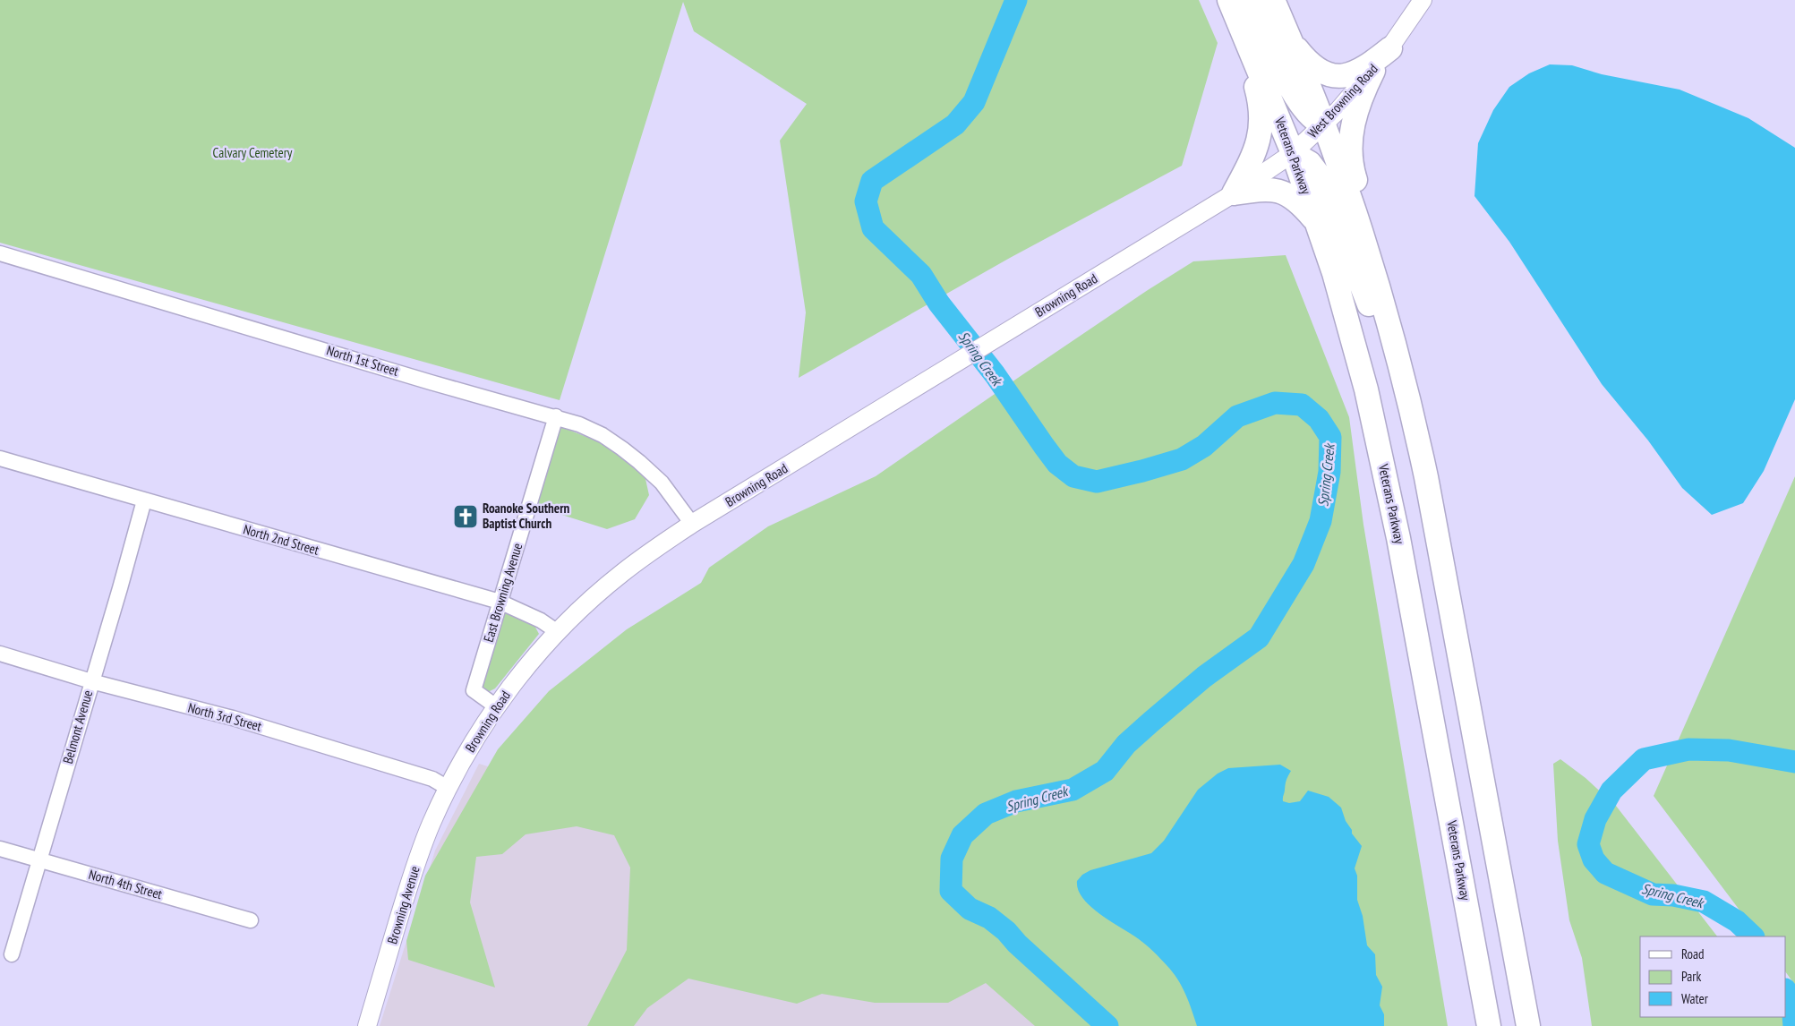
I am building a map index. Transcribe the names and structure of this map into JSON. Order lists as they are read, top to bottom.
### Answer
{
  "streets": {
    "highway": ["Veterans Parkway"],
    "street": [
      "West Browning Road",
      "Browning Road",
      "North 1st Street",
      "North 2nd Street",
      "East Browning Avenue",
      "North 3rd Street",
      "Belmont Avenue",
      "North 4th Street",
      "Browning Avenue"
    ]
  },
  "crossings": [
    ["West Browning Road", "Veterans Parkway"],
    ["West Browning Road", "Browning Road"],
    ["Browning Road", "North 1st Street"],
    ["Browning Road", "North 2nd Street"],
    ["Browning Road", "East Browning Avenue"],
    ["Browning Road", "North 3rd Street"],
    ["Browning Road", "Browning Avenue"],
    ["North 1st Street", "East Browning Avenue"],
    ["North 2nd Street", "East Browning Avenue"],
    ["North 2nd Street", "Belmont Avenue"],
    ["North 3rd Street", "Belmont Avenue"],
    ["North 3rd Street", "Browning Avenue"],
    ["Belmont Avenue", "North 4th Street"]
  ],
  "water": ["Spring Creek"],
  "parks": ["Calvary Cemetery"],
  "places": {
    "church": ["Roanoke Southern Baptist Church"]
  },
  "legend": ["Road", "Park", "Water"]
}
